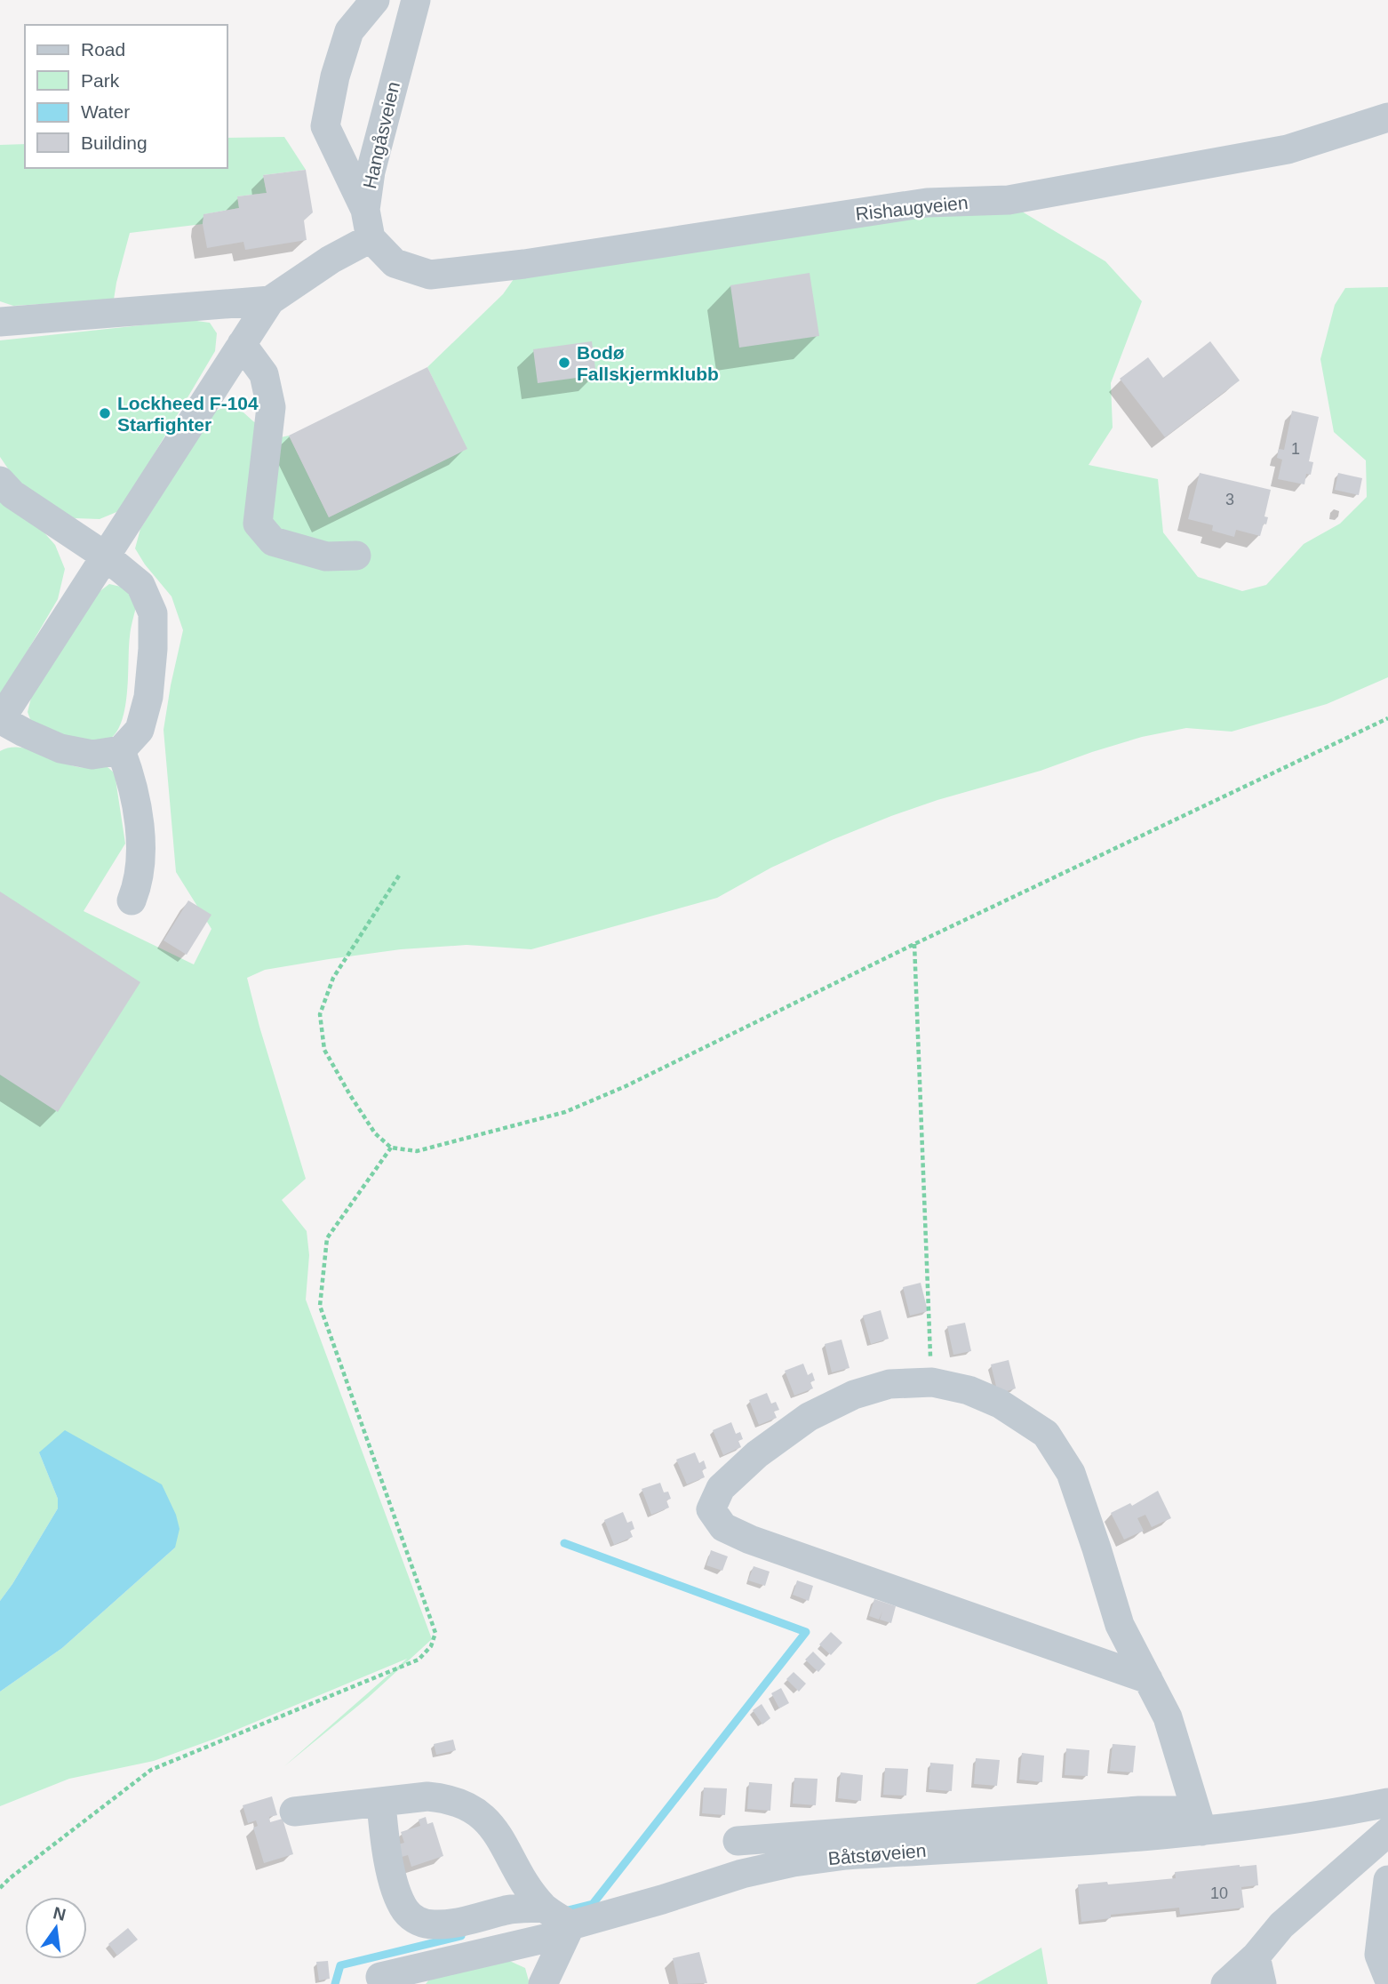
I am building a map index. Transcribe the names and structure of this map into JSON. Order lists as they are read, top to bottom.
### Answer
{
  "streets": {
    "street": ["Hangåsveien", "Rishaugveien", "Båtstøveien"]
  },
  "crossings": [
    ["Hangåsveien", "Rishaugveien"]
  ],
  "places": ["Bodø Fallskjermklubb", "Lockheed F-104 Starfighter"],
  "house_numbers": ["1", "3", "10"],
  "legend": [
    "Road",
    "Park",
    "Water",
    "Building"
  ],
  "north": "top"
}
